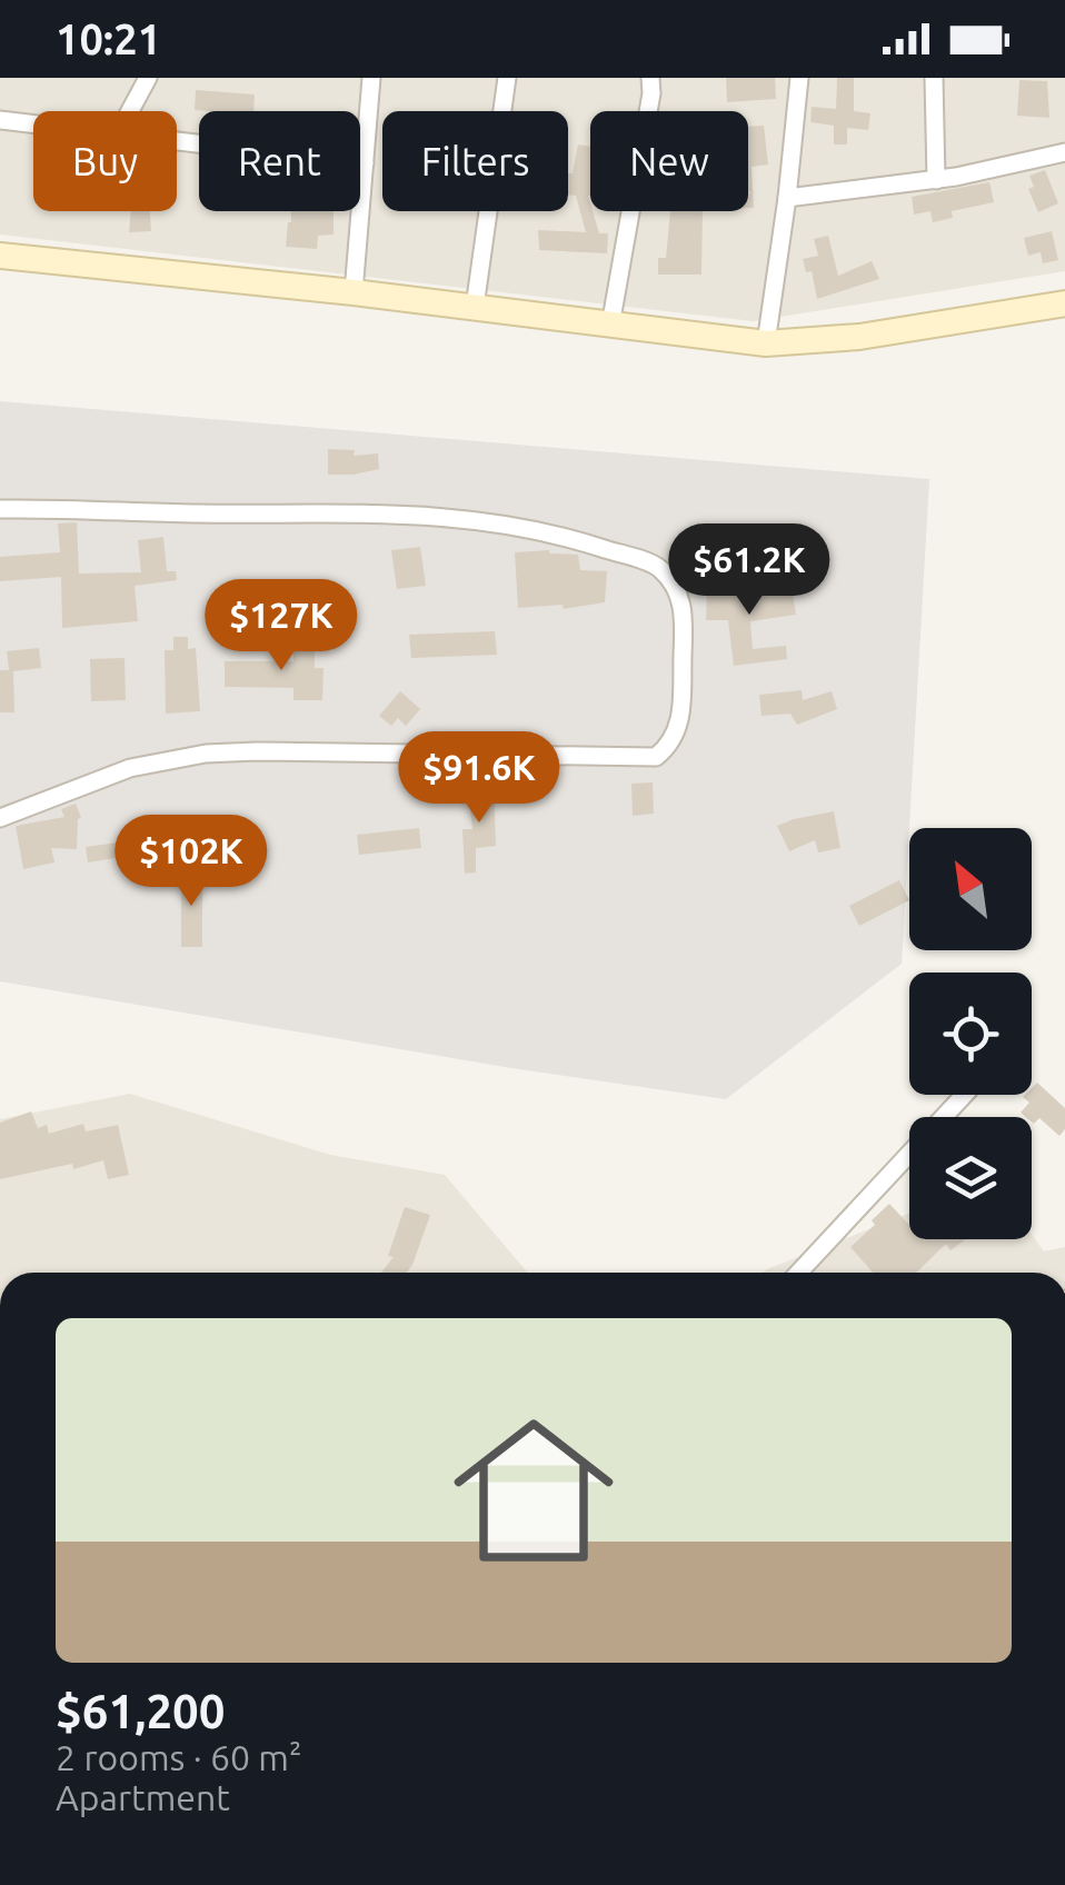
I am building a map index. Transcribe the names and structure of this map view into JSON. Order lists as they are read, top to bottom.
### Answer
{
  "north": "top left",
  "page": {
    "status": "10:21",
    "chip": [
      "Buy",
      "Rent",
      "Filters",
      "New"
    ],
    "price": [
      "$61.2K",
      "$127K",
      "$91.6K",
      "$102K"
    ],
    "list": [
      {
        "name": "$61,200",
        "note": "2 rooms · 60 m² · Apartment"
      }
    ]
  }
}
